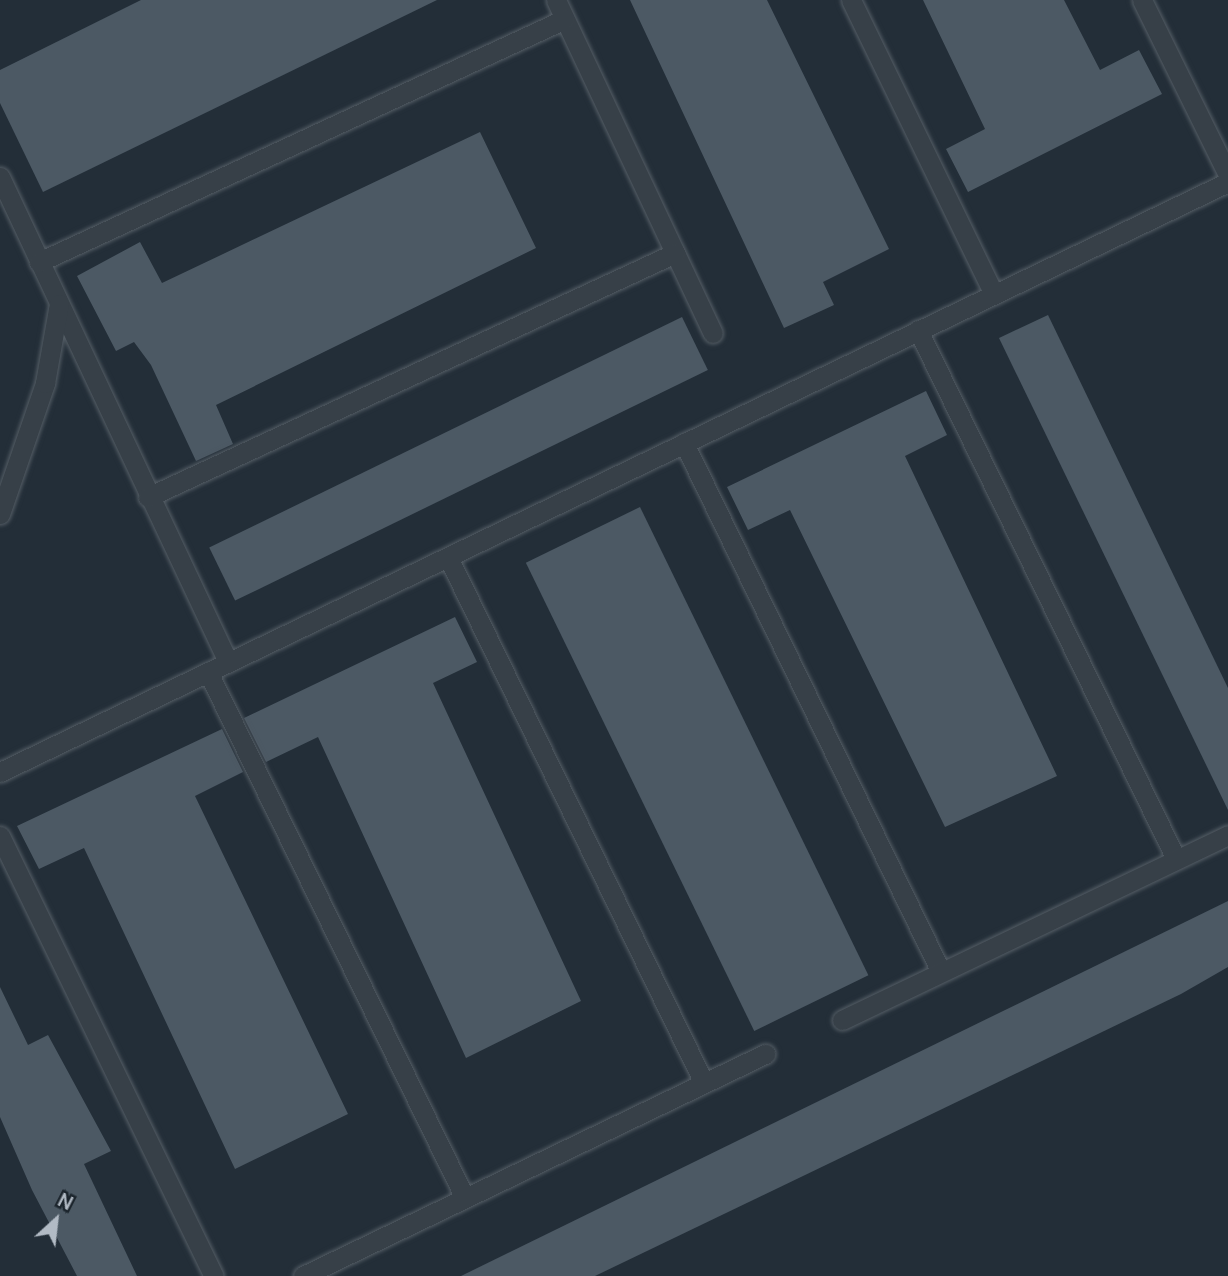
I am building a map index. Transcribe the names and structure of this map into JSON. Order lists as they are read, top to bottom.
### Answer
{
  "north": "top right"
}
